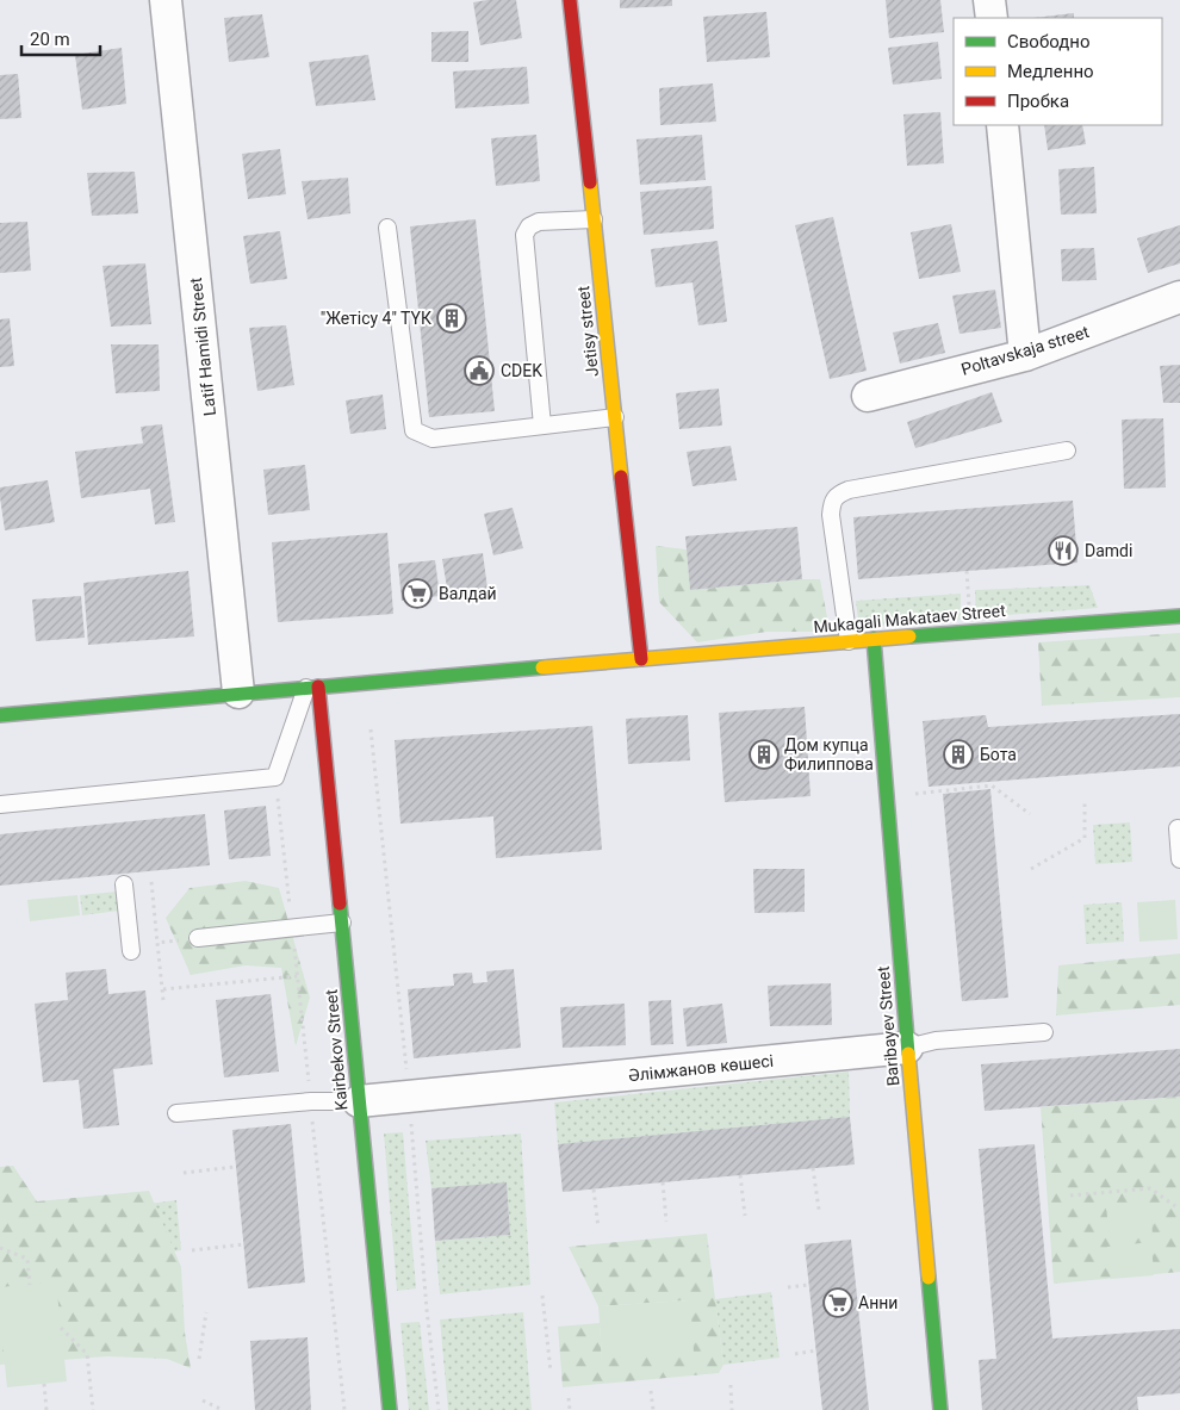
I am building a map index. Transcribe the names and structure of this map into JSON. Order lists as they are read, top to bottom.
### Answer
{
  "streets": {
    "main road": [
      "Jetisy street",
      "Mukagali Makataev Street",
      "Baribayev Street",
      "Kairbekov Street"
    ],
    "street": ["Latif Hamidi Street", "Poltavskaja street", "Әлімжанов көшесі"]
  },
  "crossings": [
    ["Jetisy street", "Mukagali Makataev Street"],
    ["Latif Hamidi Street", "Mukagali Makataev Street"],
    ["Mukagali Makataev Street", "Baribayev Street"],
    ["Mukagali Makataev Street", "Kairbekov Street"],
    ["Baribayev Street", "Әлімжанов көшесі"],
    ["Kairbekov Street", "Әлімжанов көшесі"]
  ],
  "places": {
    "building": ["\"Жетісу 4\" ТҮК", "Дом купца Филиппова", "Бота"],
    "public building": ["CDEK"],
    "restaurant": ["Damdi"],
    "supermarket": ["Валдай", "Анни"]
  },
  "legend": ["Свободно", "Медленно", "Пробка"],
  "scale_bar": "20 m"
}
